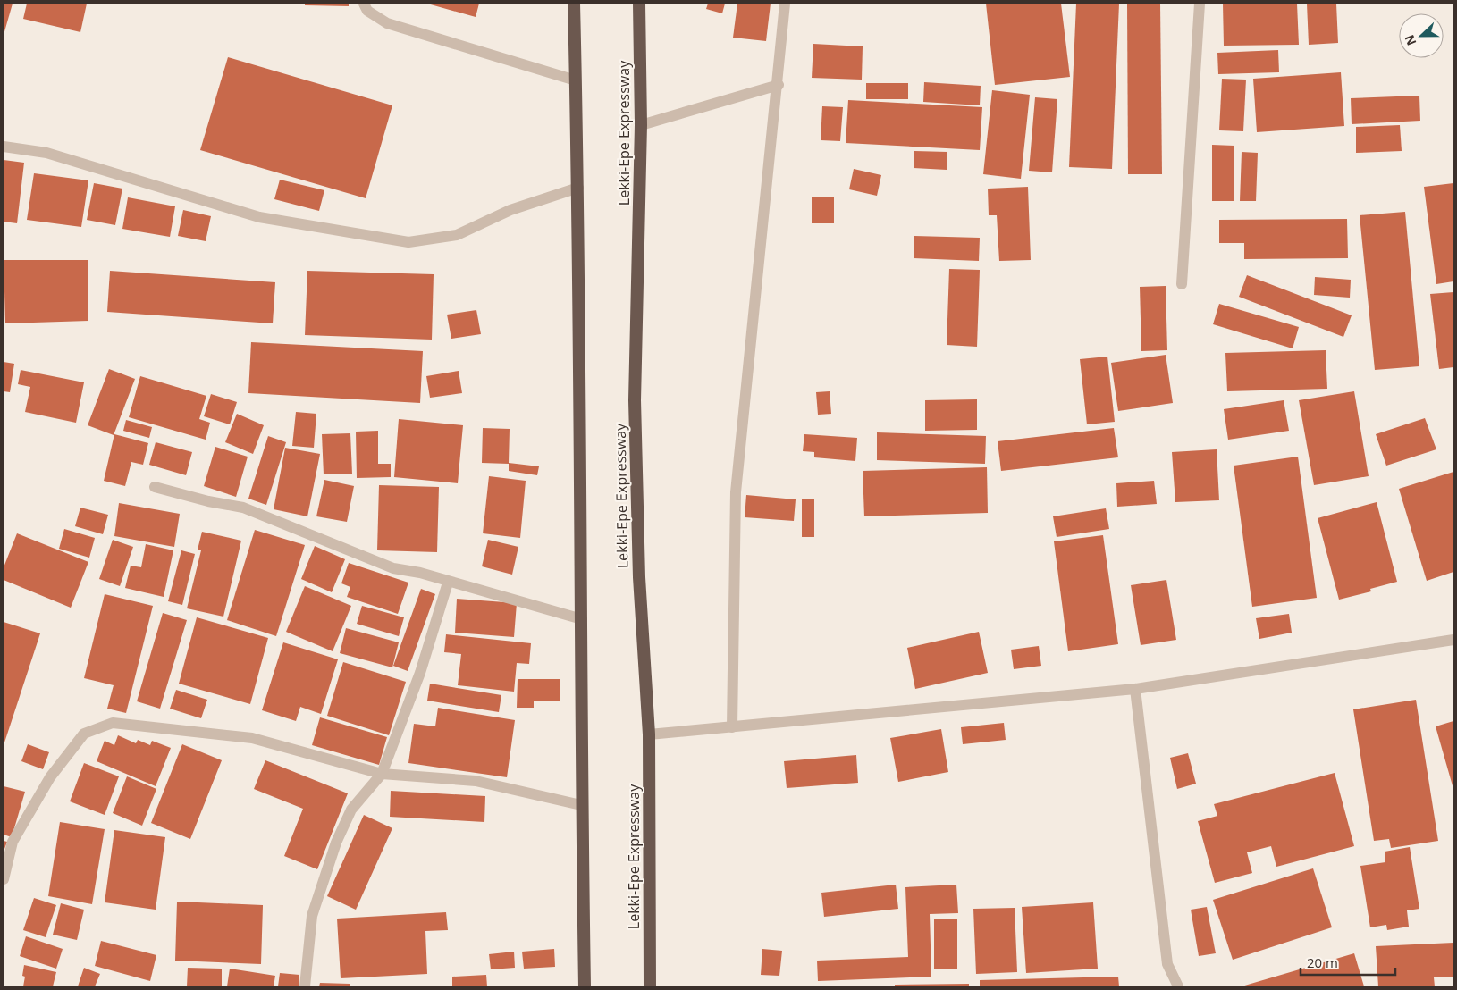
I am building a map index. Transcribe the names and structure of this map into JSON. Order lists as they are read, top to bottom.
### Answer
{
  "streets": {
    "highway": ["Lekki-Epe Expressway"]
  },
  "scale_bar": "20 m",
  "north": "left"
}
